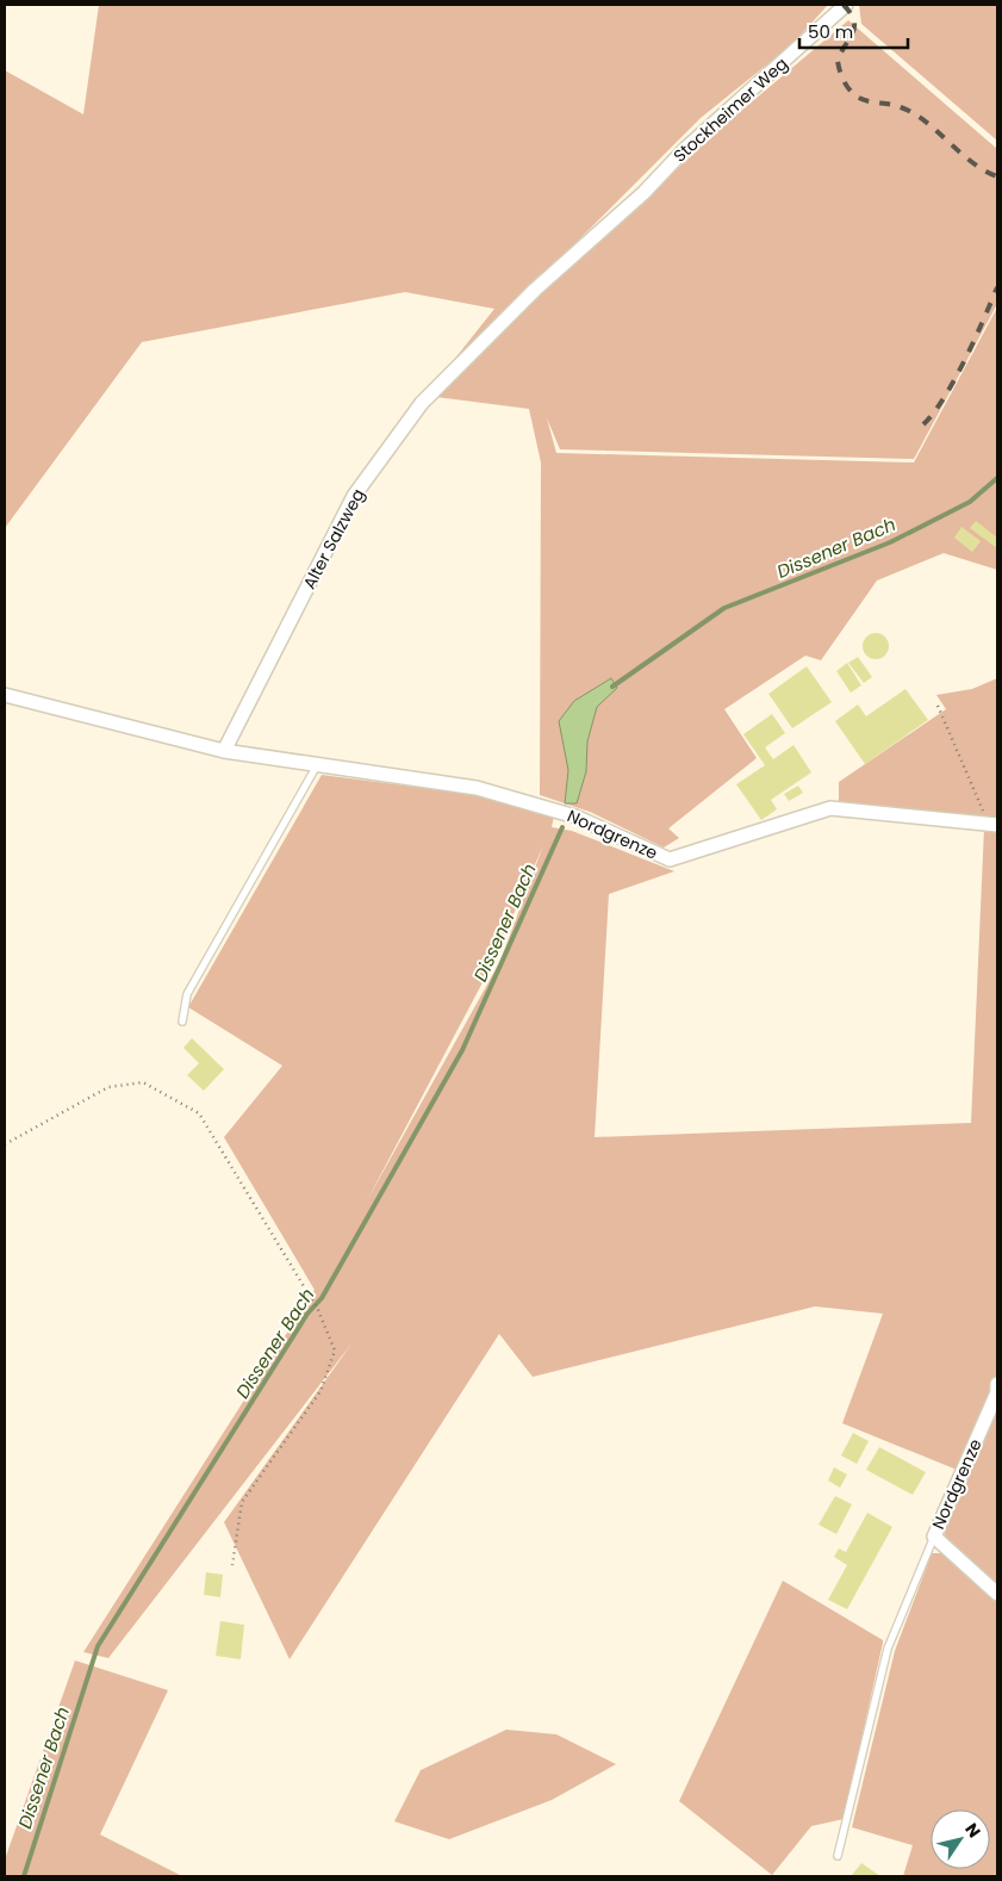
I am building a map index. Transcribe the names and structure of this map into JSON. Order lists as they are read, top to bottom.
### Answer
{
  "streets": {
    "street": ["Stockheimer Weg", "Alter Salzweg", "Nordgrenze"]
  },
  "crossings": [
    ["Stockheimer Weg", "Alter Salzweg"],
    ["Alter Salzweg", "Nordgrenze"]
  ],
  "water": ["Dissener Bach"],
  "scale_bar": "50 m",
  "north": "top right"
}
